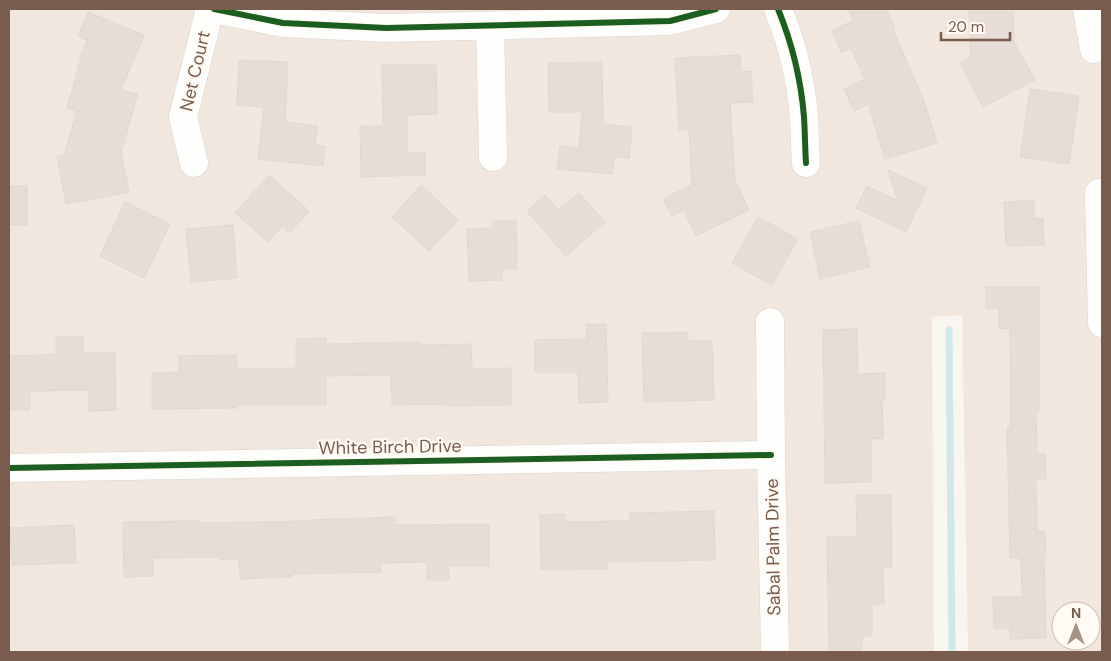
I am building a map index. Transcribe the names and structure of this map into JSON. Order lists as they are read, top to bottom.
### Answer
{
  "streets": {
    "street": ["Net Court", "White Birch Drive", "Sabal Palm Drive"]
  },
  "crossings": [
    ["White Birch Drive", "Sabal Palm Drive"]
  ],
  "scale_bar": "20 m",
  "north": "top"
}
